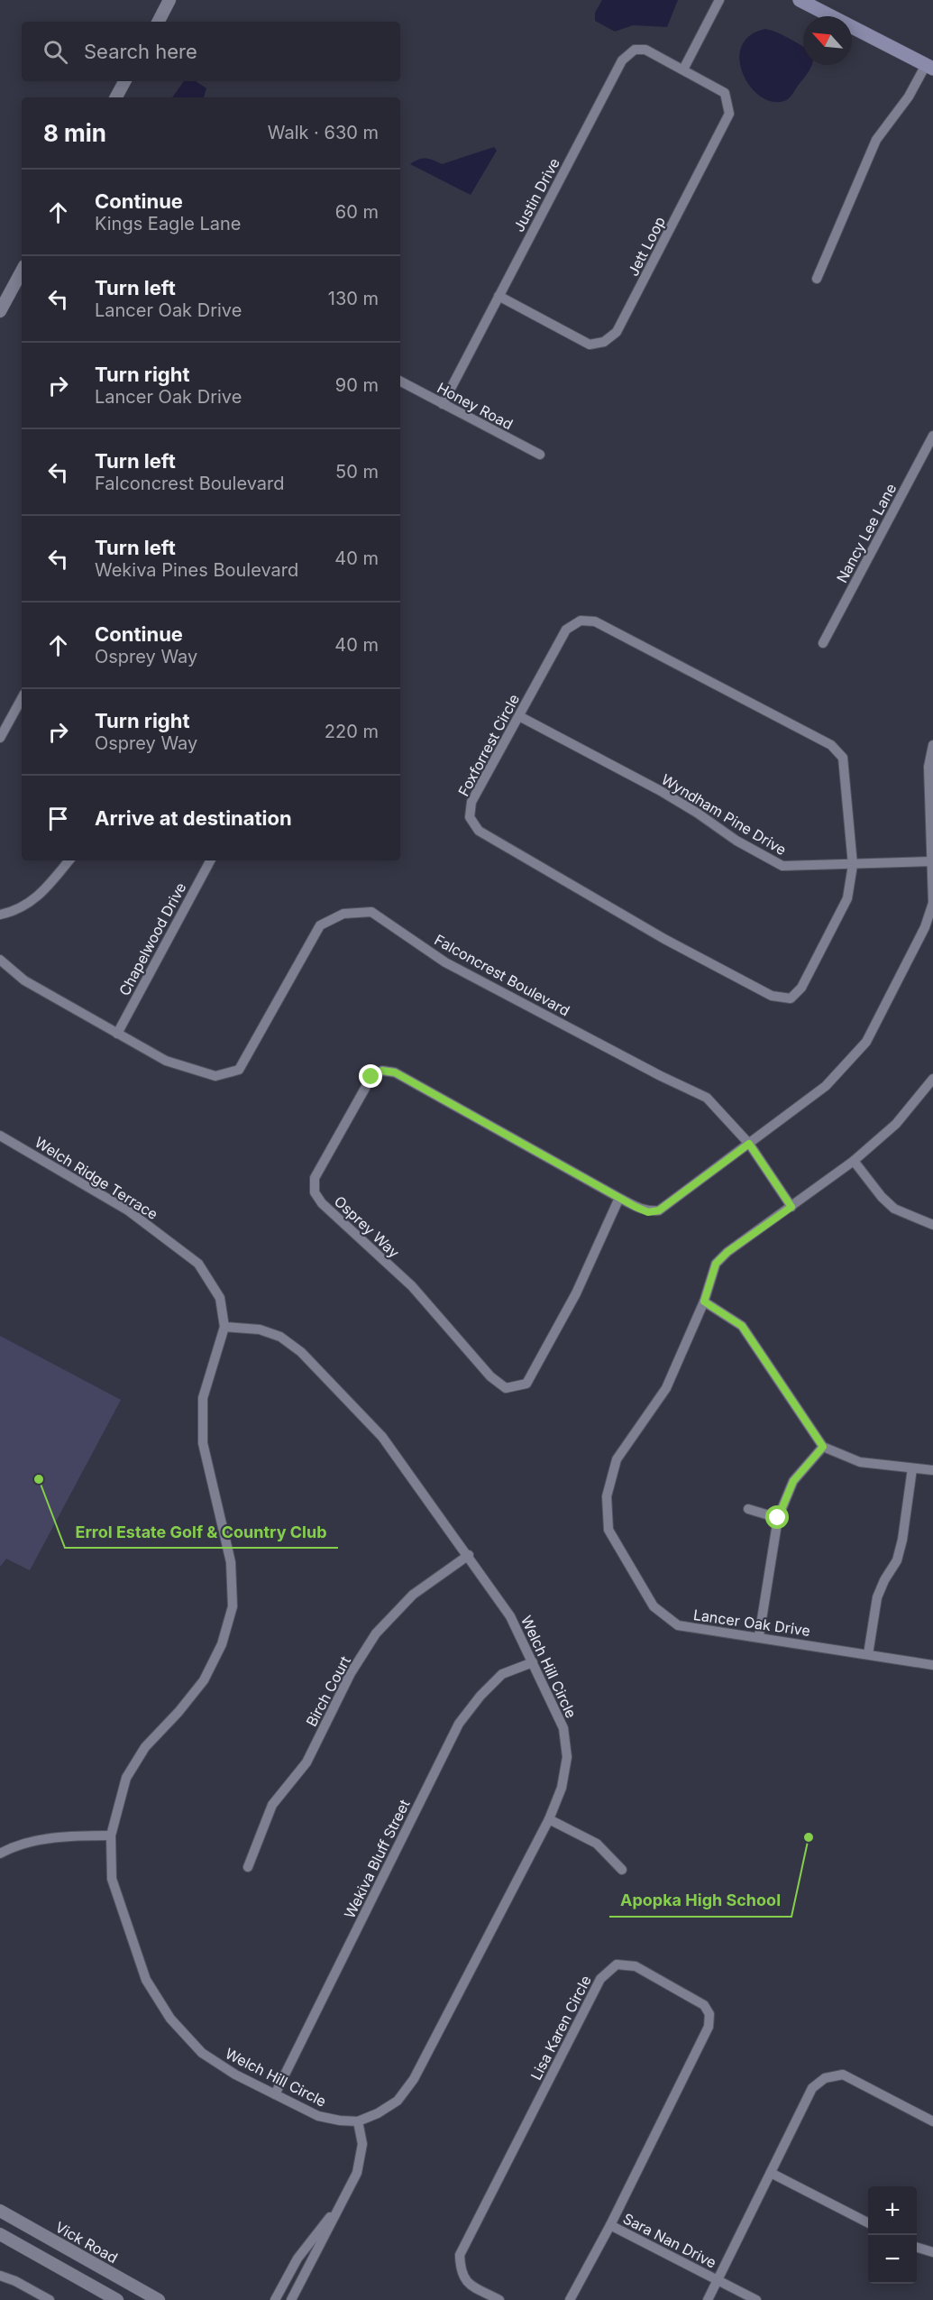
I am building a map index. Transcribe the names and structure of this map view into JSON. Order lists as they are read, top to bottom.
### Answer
{
  "streets": {
    "street": [
      "Justin Drive",
      "Jett Loop",
      "Honey Road",
      "Nancy Lee Lane",
      "Foxforrest Circle",
      "Wyndham Pine Drive",
      "Chapelwood Drive",
      "Falconcrest Boulevard",
      "Welch Ridge Terrace",
      "Osprey Way",
      "Lancer Oak Drive",
      "Welch Hill Circle",
      "Birch Court",
      "Wekiva Bluff Street",
      "Lisa Karen Circle",
      "Sara Nan Drive",
      "Vick Road"
    ]
  },
  "crossings": [
    ["Justin Drive", "Jett Loop"],
    ["Justin Drive", "Honey Road"],
    ["Foxforrest Circle", "Wyndham Pine Drive"],
    ["Wyndham Pine Drive", "Osprey Way"],
    ["Chapelwood Drive", "Falconcrest Boulevard"],
    ["Falconcrest Boulevard", "Osprey Way"],
    ["Falconcrest Boulevard", "Lancer Oak Drive"],
    ["Welch Ridge Terrace", "Welch Hill Circle"],
    ["Welch Hill Circle", "Birch Court"],
    ["Welch Hill Circle", "Wekiva Bluff Street"],
    ["Lisa Karen Circle", "Sara Nan Drive"]
  ],
  "places": ["Errol Estate Golf & Country Club", "Apopka High School"],
  "north": "top left",
  "page": {
    "search": "Search here",
    "heading": ["8 min", "Walk · 630 m"],
    "list": [
      ["Continue", "Kings Eagle Lane", "60 m"],
      ["Turn left", "Lancer Oak Drive", "130 m"],
      ["Turn right", "Lancer Oak Drive", "90 m"],
      ["Turn left", "Falconcrest Boulevard", "50 m"],
      ["Turn left", "Wekiva Pines Boulevard", "40 m"],
      ["Continue", "Osprey Way", "40 m"],
      ["Turn right", "Osprey Way", "220 m"],
      "Arrive at destination"
    ],
    "map_buttons": ["+", "−"]
  }
}
